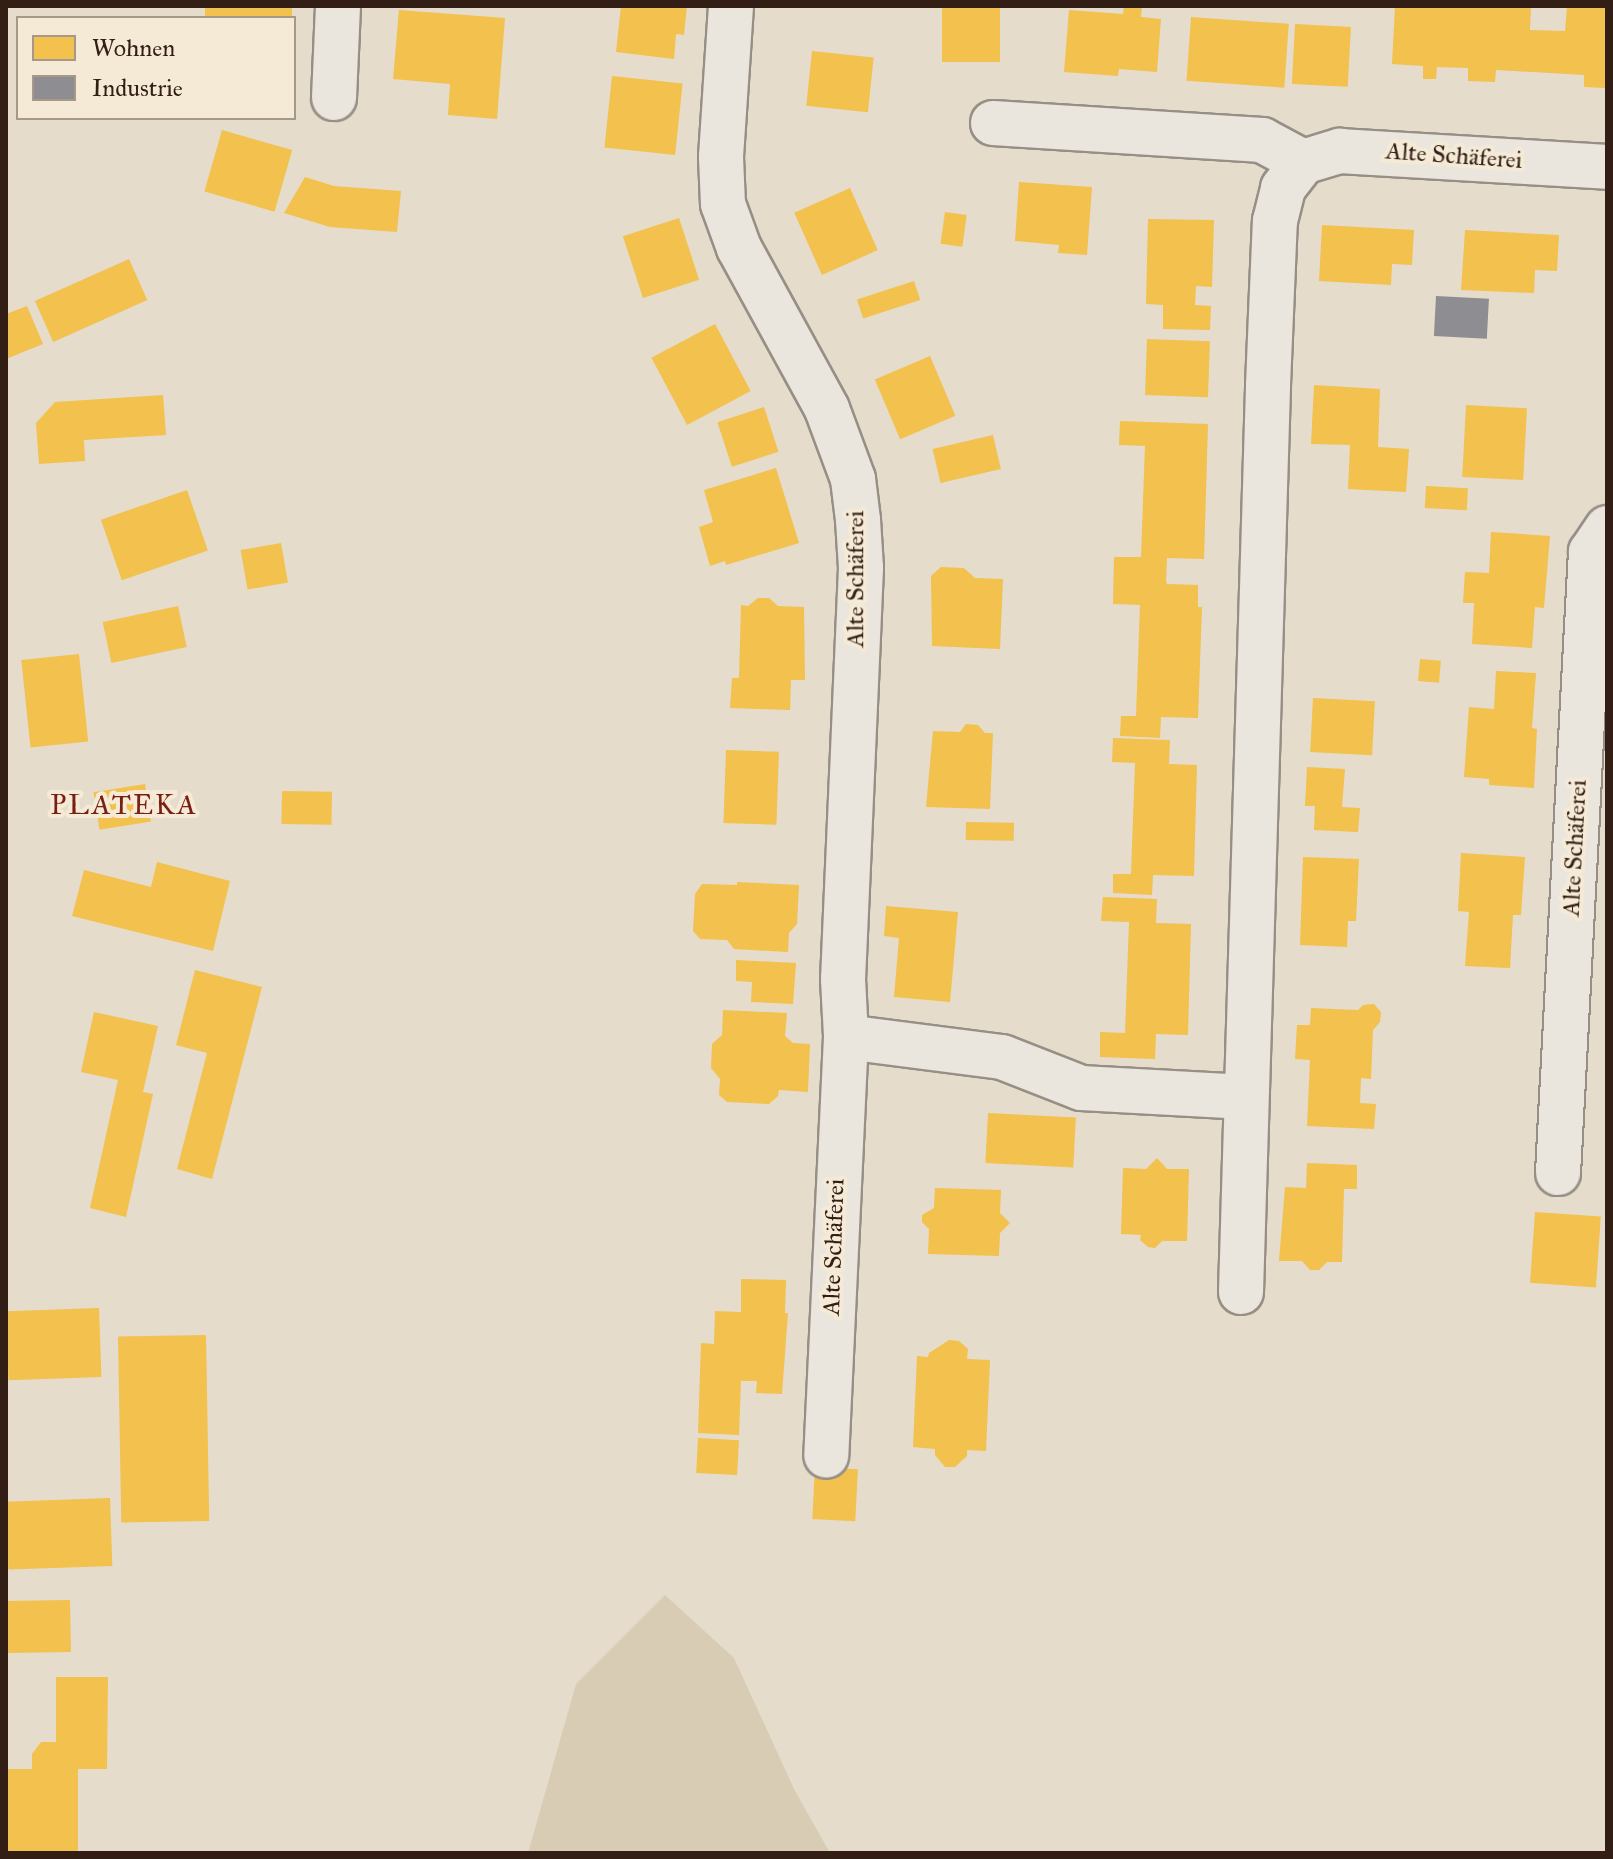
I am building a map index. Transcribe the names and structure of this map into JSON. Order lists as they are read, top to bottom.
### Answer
{
  "streets": {
    "street": ["Alte Schäferei"]
  },
  "districts": ["PLATEKA"],
  "legend": ["Wohnen", "Industrie"]
}
